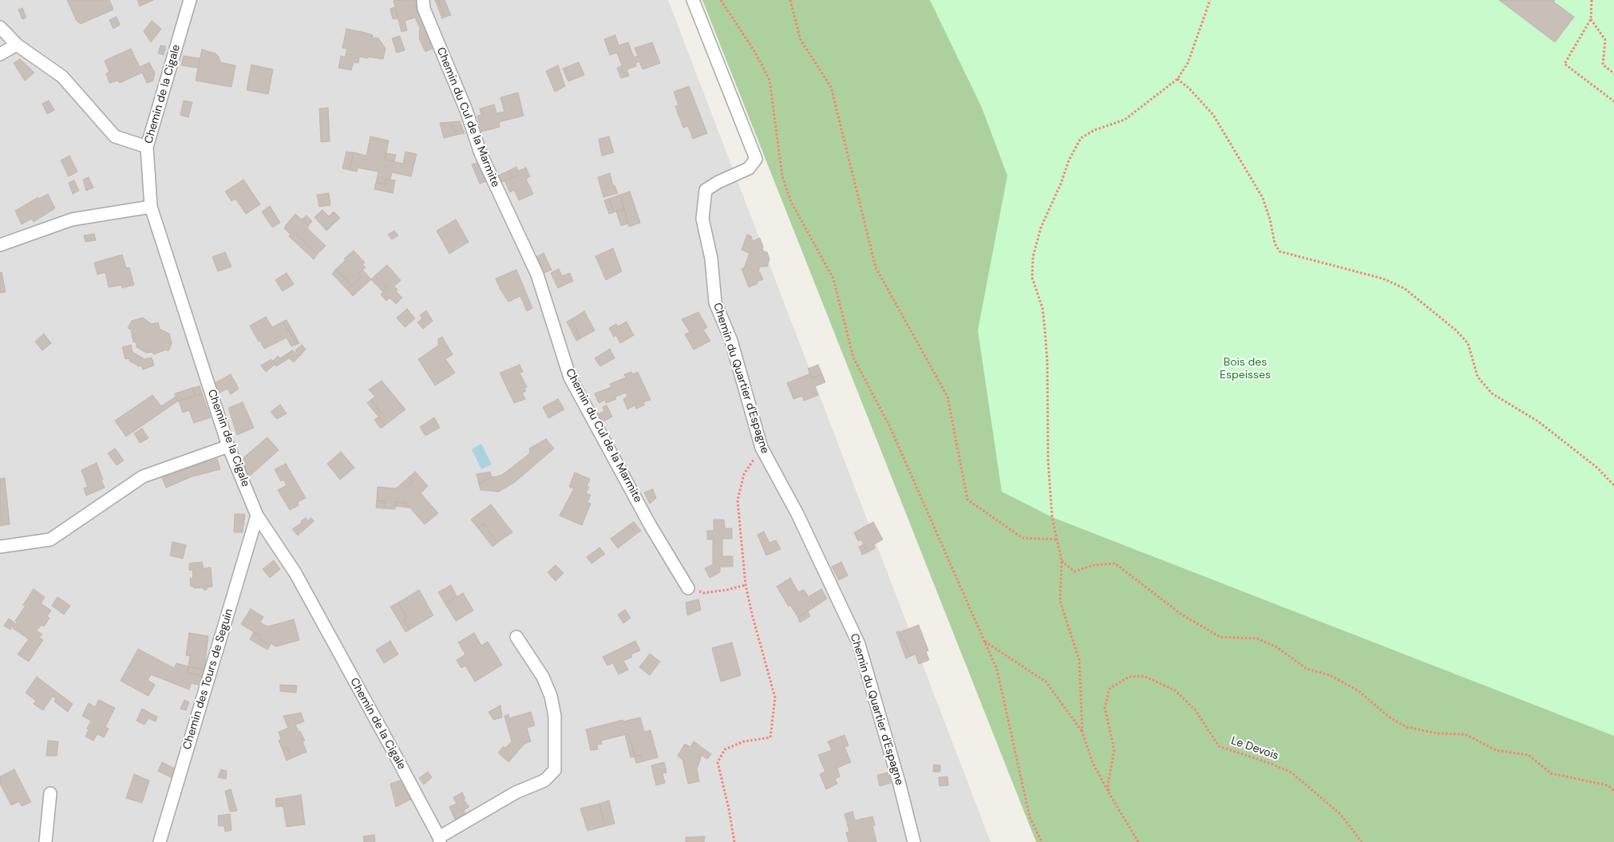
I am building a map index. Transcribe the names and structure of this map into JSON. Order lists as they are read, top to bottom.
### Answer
{
  "streets": {
    "street": [
      "Chemin de la Cigale",
      "Chemin du Cul de la Marmite",
      "Chemin du Quartier d'Espagne",
      "Chemin des Tours de Seguin"
    ],
    "path": ["Le Devois"]
  },
  "crossings": [
    ["Chemin de la Cigale", "Chemin des Tours de Seguin"]
  ],
  "parks": ["Bois des Espeisses"]
}
